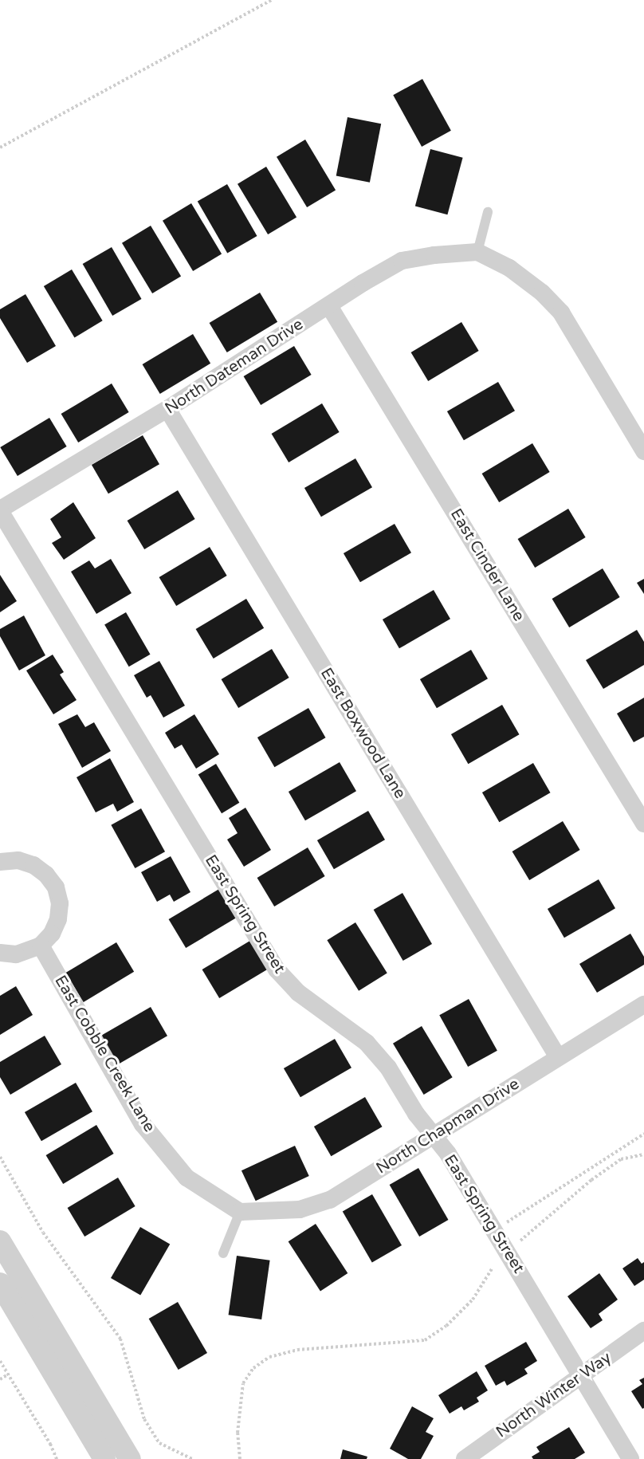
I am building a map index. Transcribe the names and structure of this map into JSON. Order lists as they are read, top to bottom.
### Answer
{
  "streets": {
    "street": [
      "North Dateman Drive",
      "East Cinder Lane",
      "East Boxwood Lane",
      "East Spring Street",
      "East Cobble Creek Lane",
      "North Chapman Drive",
      "North Winter Way"
    ]
  },
  "crossings": [
    ["North Dateman Drive", "East Cinder Lane"],
    ["North Dateman Drive", "East Boxwood Lane"],
    ["North Dateman Drive", "East Spring Street"],
    ["East Boxwood Lane", "North Chapman Drive"],
    ["East Spring Street", "North Chapman Drive"],
    ["East Spring Street", "North Winter Way"],
    ["East Cobble Creek Lane", "North Chapman Drive"]
  ]
}
